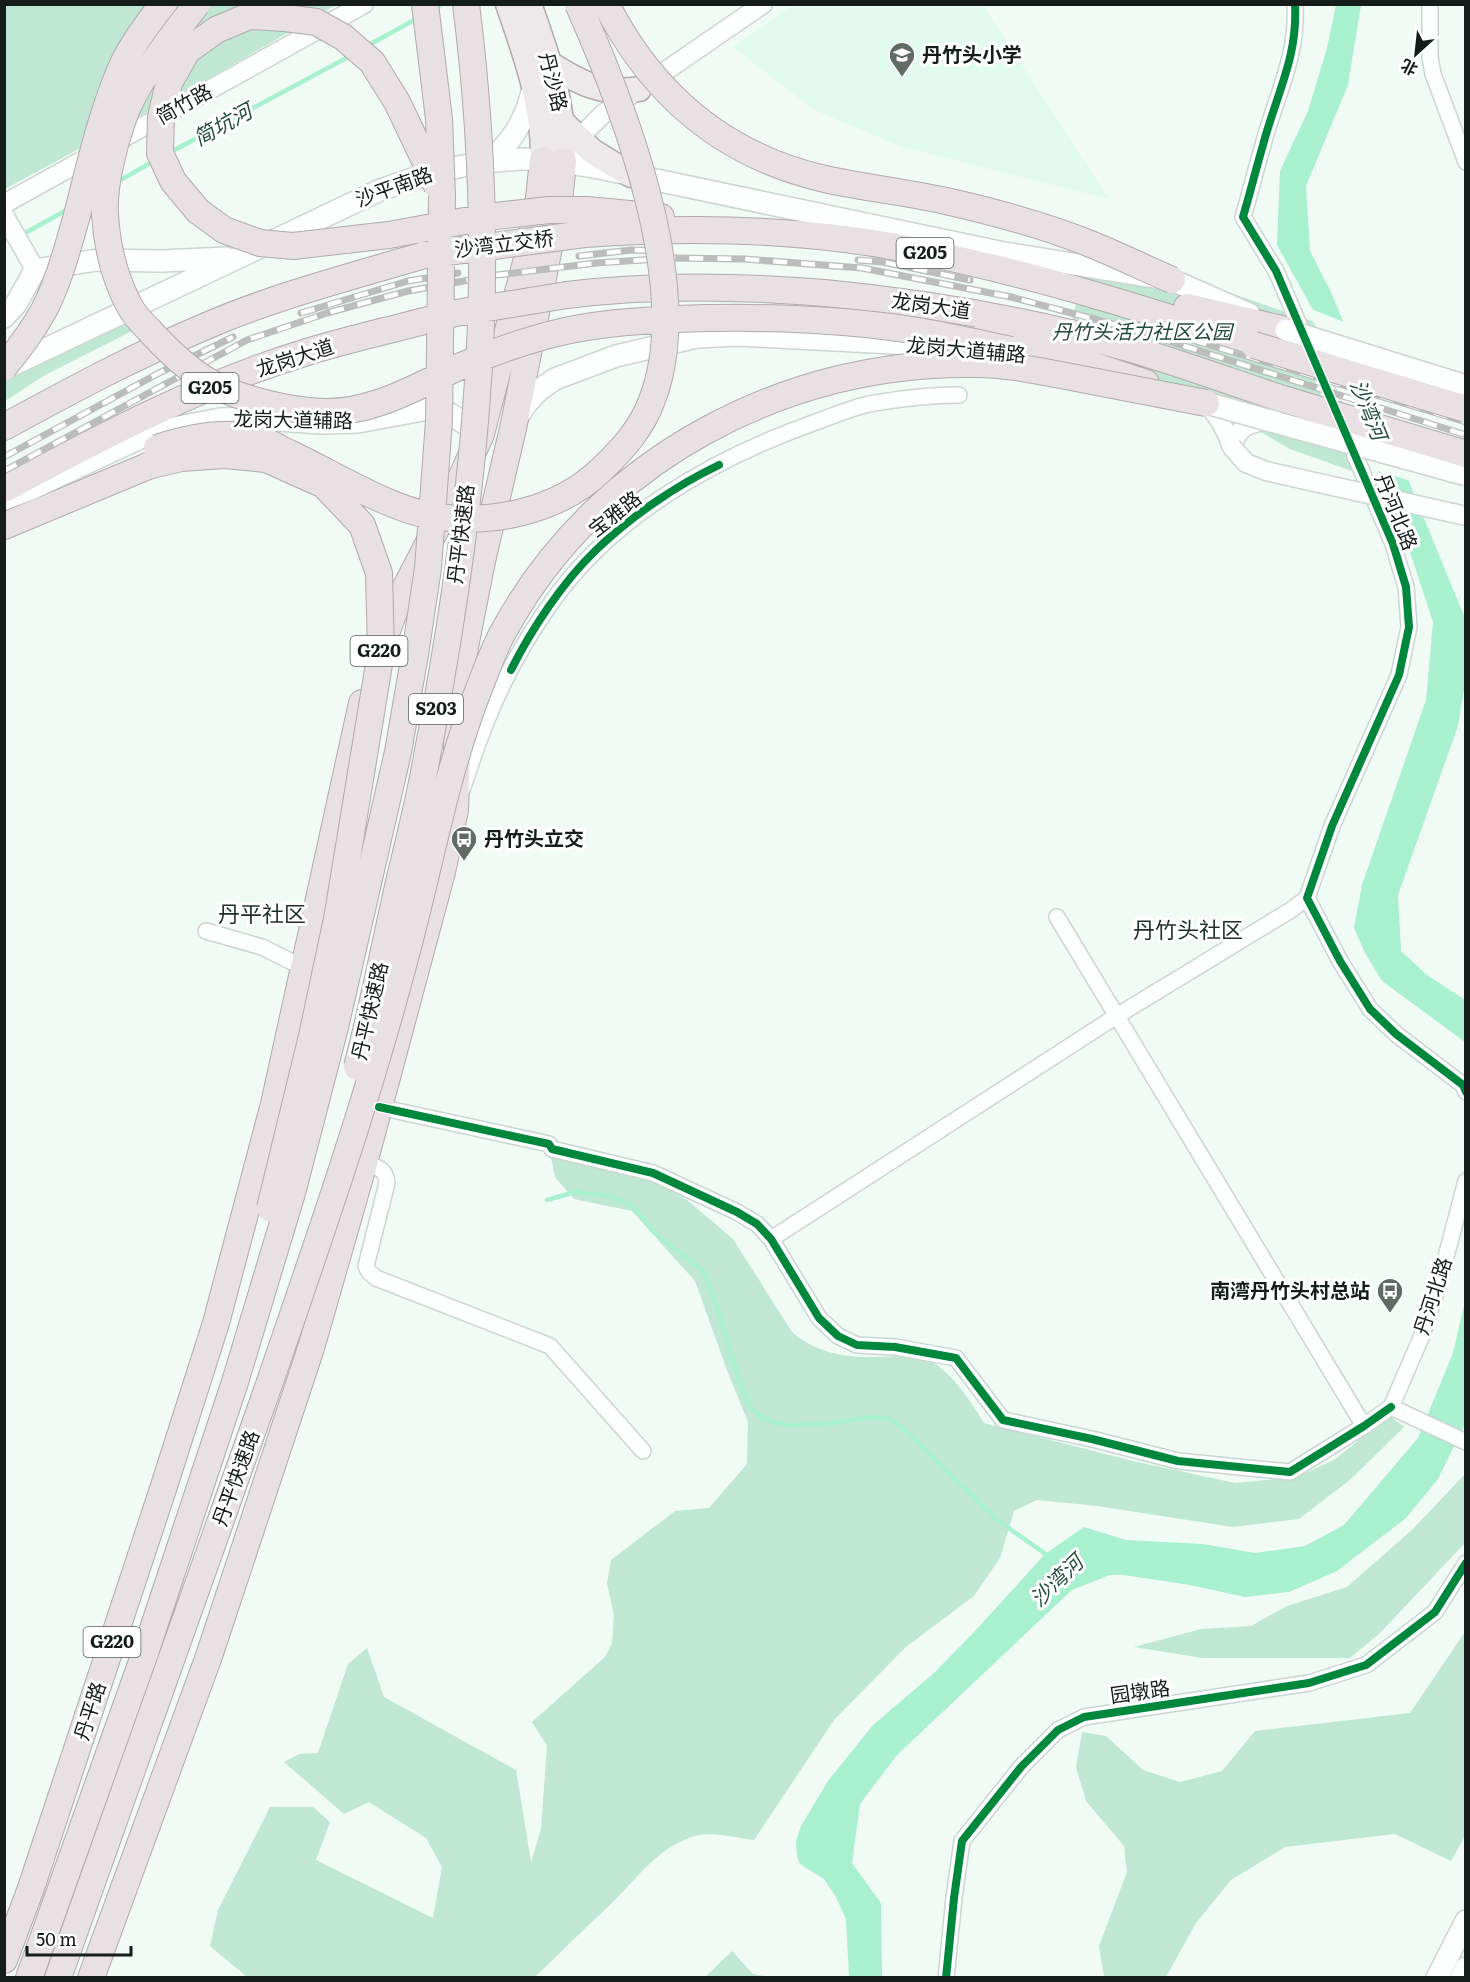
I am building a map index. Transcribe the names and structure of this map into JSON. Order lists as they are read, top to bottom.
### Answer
{
  "streets": {
    "highway": [
      "沙湾立交桥",
      "G205",
      "龙岗大道",
      "丹平快速路",
      "G220",
      "S203",
      "丹平路"
    ],
    "main road": ["丹沙路", "沙平南路", "龙岗大道辅路"],
    "street": [
      "简竹路",
      "丹河北路",
      "宝雅路",
      "园墩路"
    ]
  },
  "crossings": [
    ["丹沙路", "沙平南路"],
    ["丹沙路", "G220"],
    ["沙平南路", "G220"],
    ["沙湾立交桥", "G205"],
    ["G205", "龙岗大道"],
    ["G205", "龙岗大道辅路"],
    ["龙岗大道", "龙岗大道辅路"],
    ["龙岗大道辅路", "G220"],
    ["G220", "丹平路"]
  ],
  "districts": ["丹平社区", "丹竹头社区"],
  "water": ["简坑河", "沙湾河"],
  "parks": ["丹竹头活力社区公园"],
  "places": {
    "school or university": ["丹竹头小学"],
    "bus stop": ["丹竹头立交", "南湾丹竹头村总站"]
  },
  "scale_bar": "50 m",
  "north": "bottom left"
}
